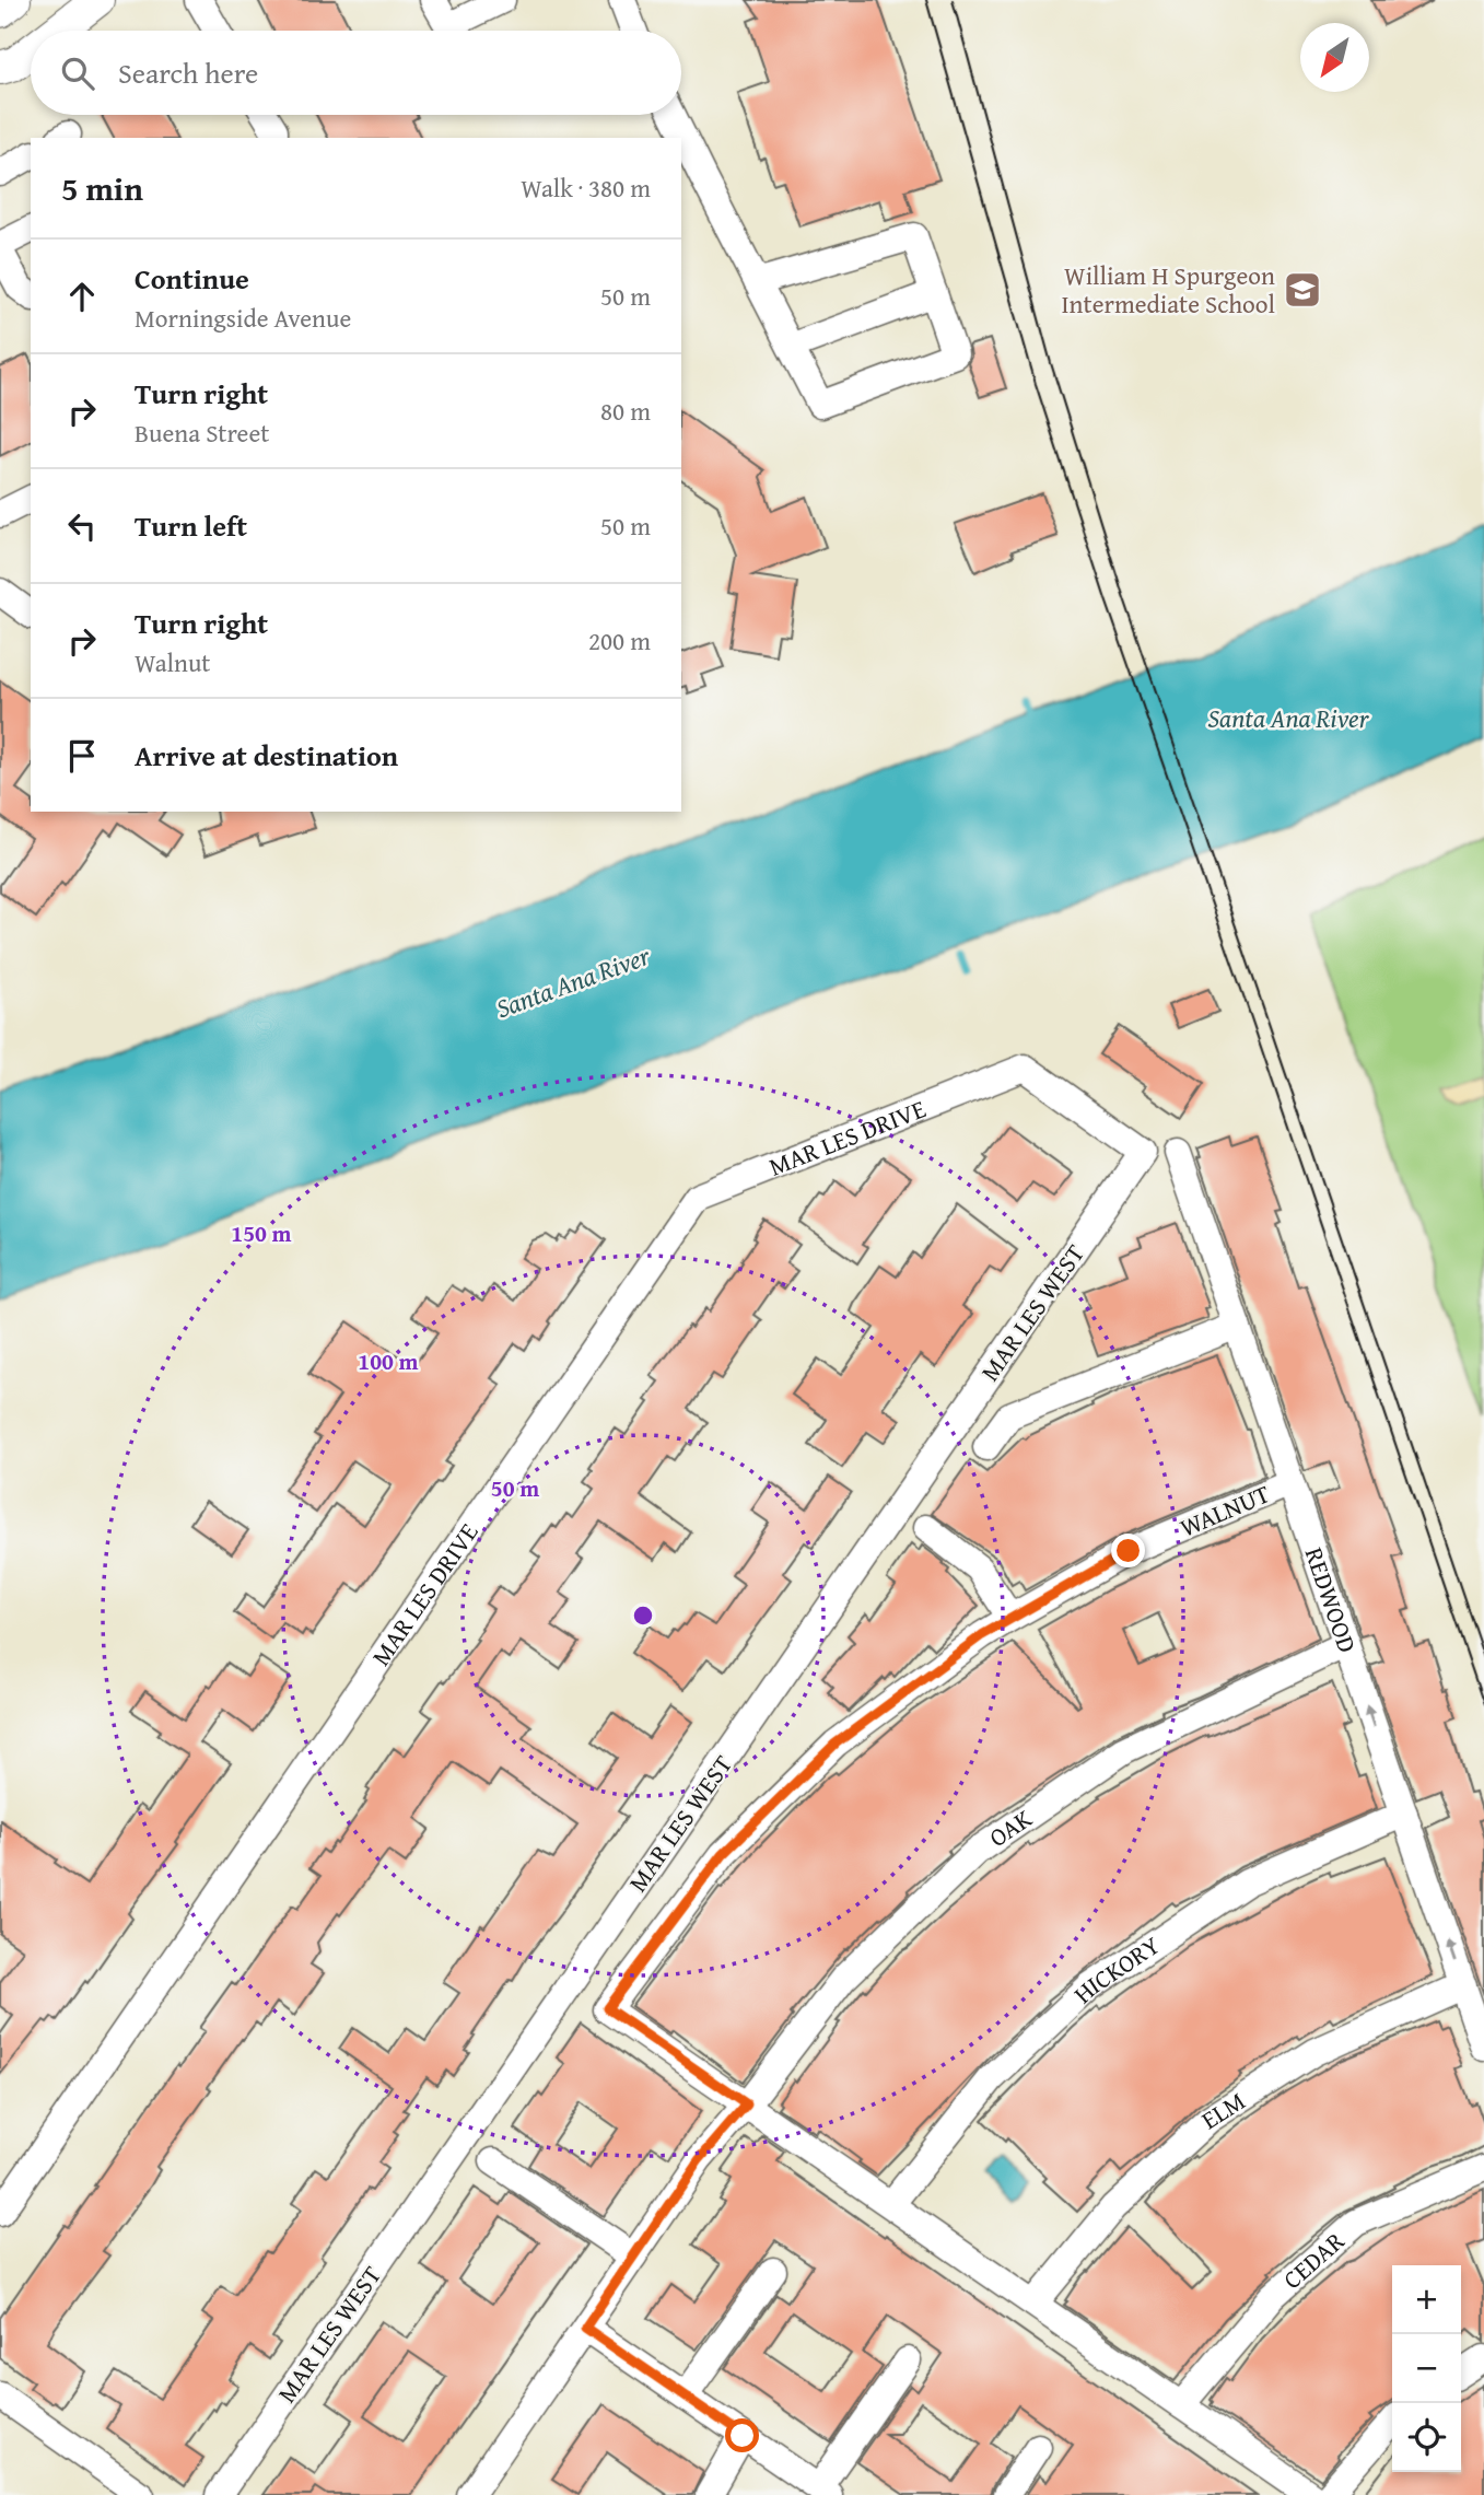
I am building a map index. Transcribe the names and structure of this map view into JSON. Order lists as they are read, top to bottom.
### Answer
{
  "streets": {
    "street": [
      "MAR LES DRIVE",
      "MAR LES WEST",
      "WALNUT",
      "REDWOOD",
      "OAK",
      "HICKORY",
      "ELM",
      "CEDAR"
    ]
  },
  "crossings": [
    ["MAR LES DRIVE", "MAR LES WEST"],
    ["WALNUT", "REDWOOD"],
    ["WALNUT", "OAK"],
    ["REDWOOD", "OAK"],
    ["REDWOOD", "HICKORY"],
    ["REDWOOD", "ELM"]
  ],
  "one_way": ["REDWOOD"],
  "water": ["Santa Ana River"],
  "places": {
    "school or university": ["William H Spurgeon Intermediate School"]
  },
  "north": "bottom left",
  "page": {
    "search": "Search here",
    "heading": ["5 min", "Walk · 380 m"],
    "list": [
      ["Continue", "Morningside Avenue", "50 m"],
      ["Turn right", "Buena Street", "80 m"],
      ["Turn left", "50 m"],
      ["Turn right", "Walnut", "200 m"],
      "Arrive at destination"
    ],
    "map_buttons": ["+", "−"]
  },
  "rings": ["150 m", "100 m", "50 m"]
}
